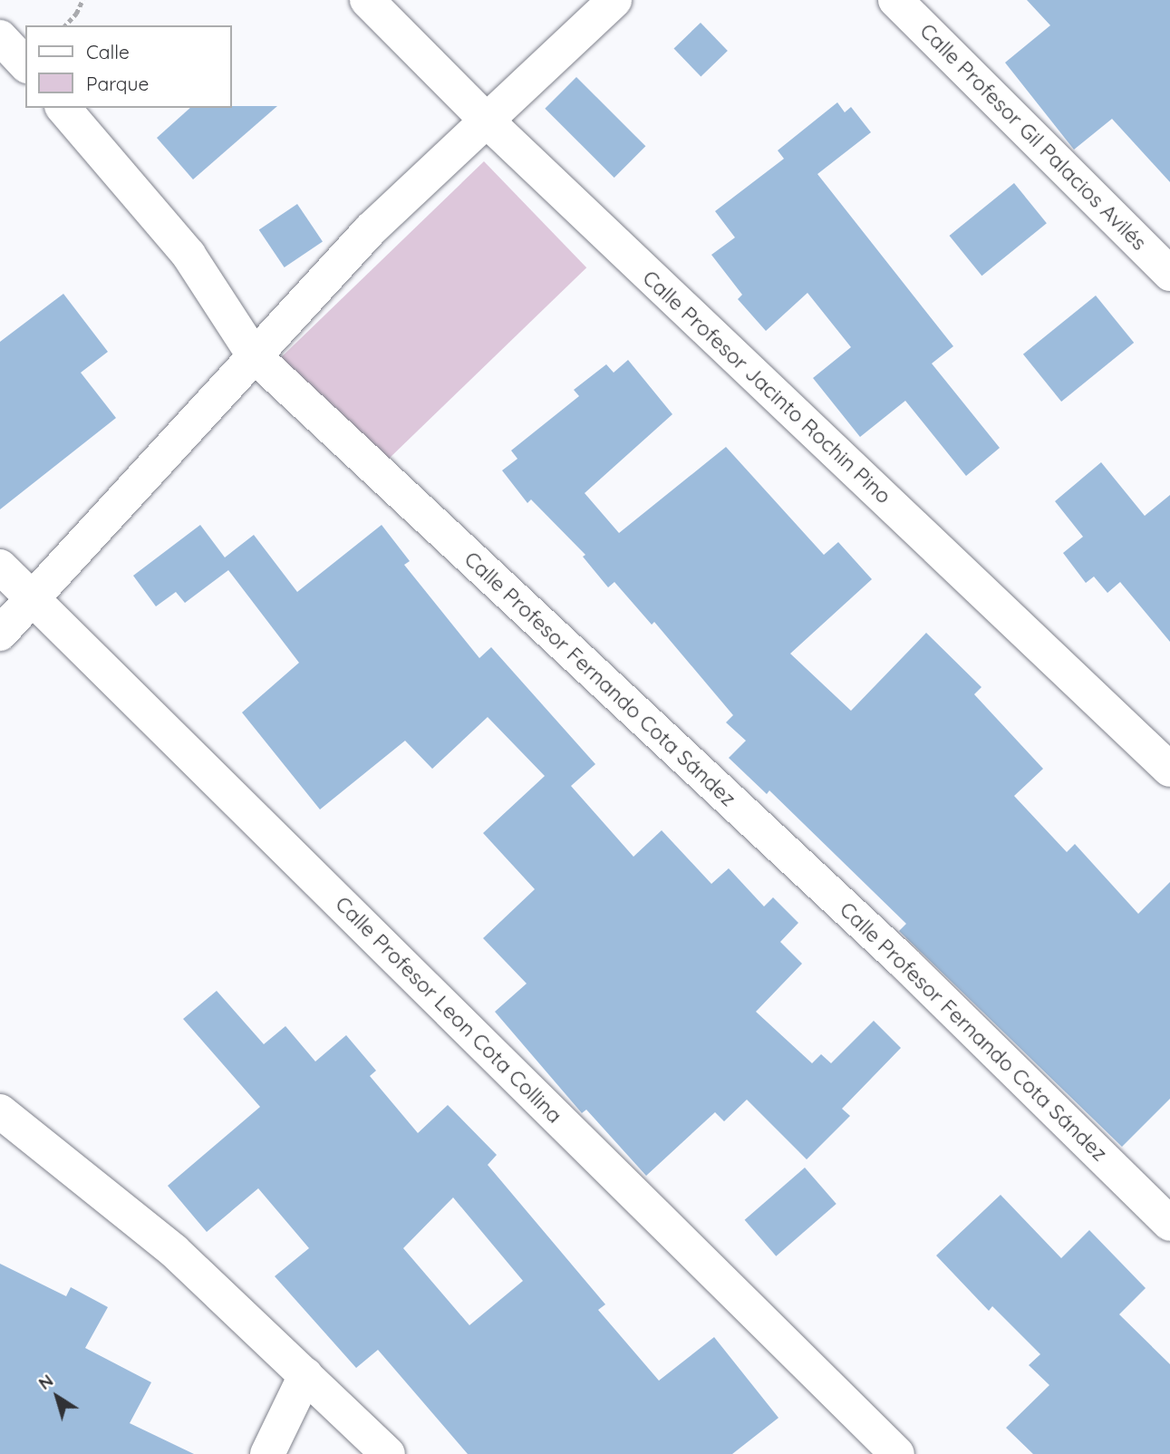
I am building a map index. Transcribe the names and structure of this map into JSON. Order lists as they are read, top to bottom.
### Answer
{
  "streets": {
    "street": [
      "Calle Profesor Gil Palacios Avilés",
      "Calle Profesor Jacinto Rochin Pino",
      "Calle Profesor Fernando Cota Sández",
      "Calle Profesor Leon Cota Collina"
    ]
  },
  "legend": ["Calle", "Parque"],
  "north": "top left"
}
